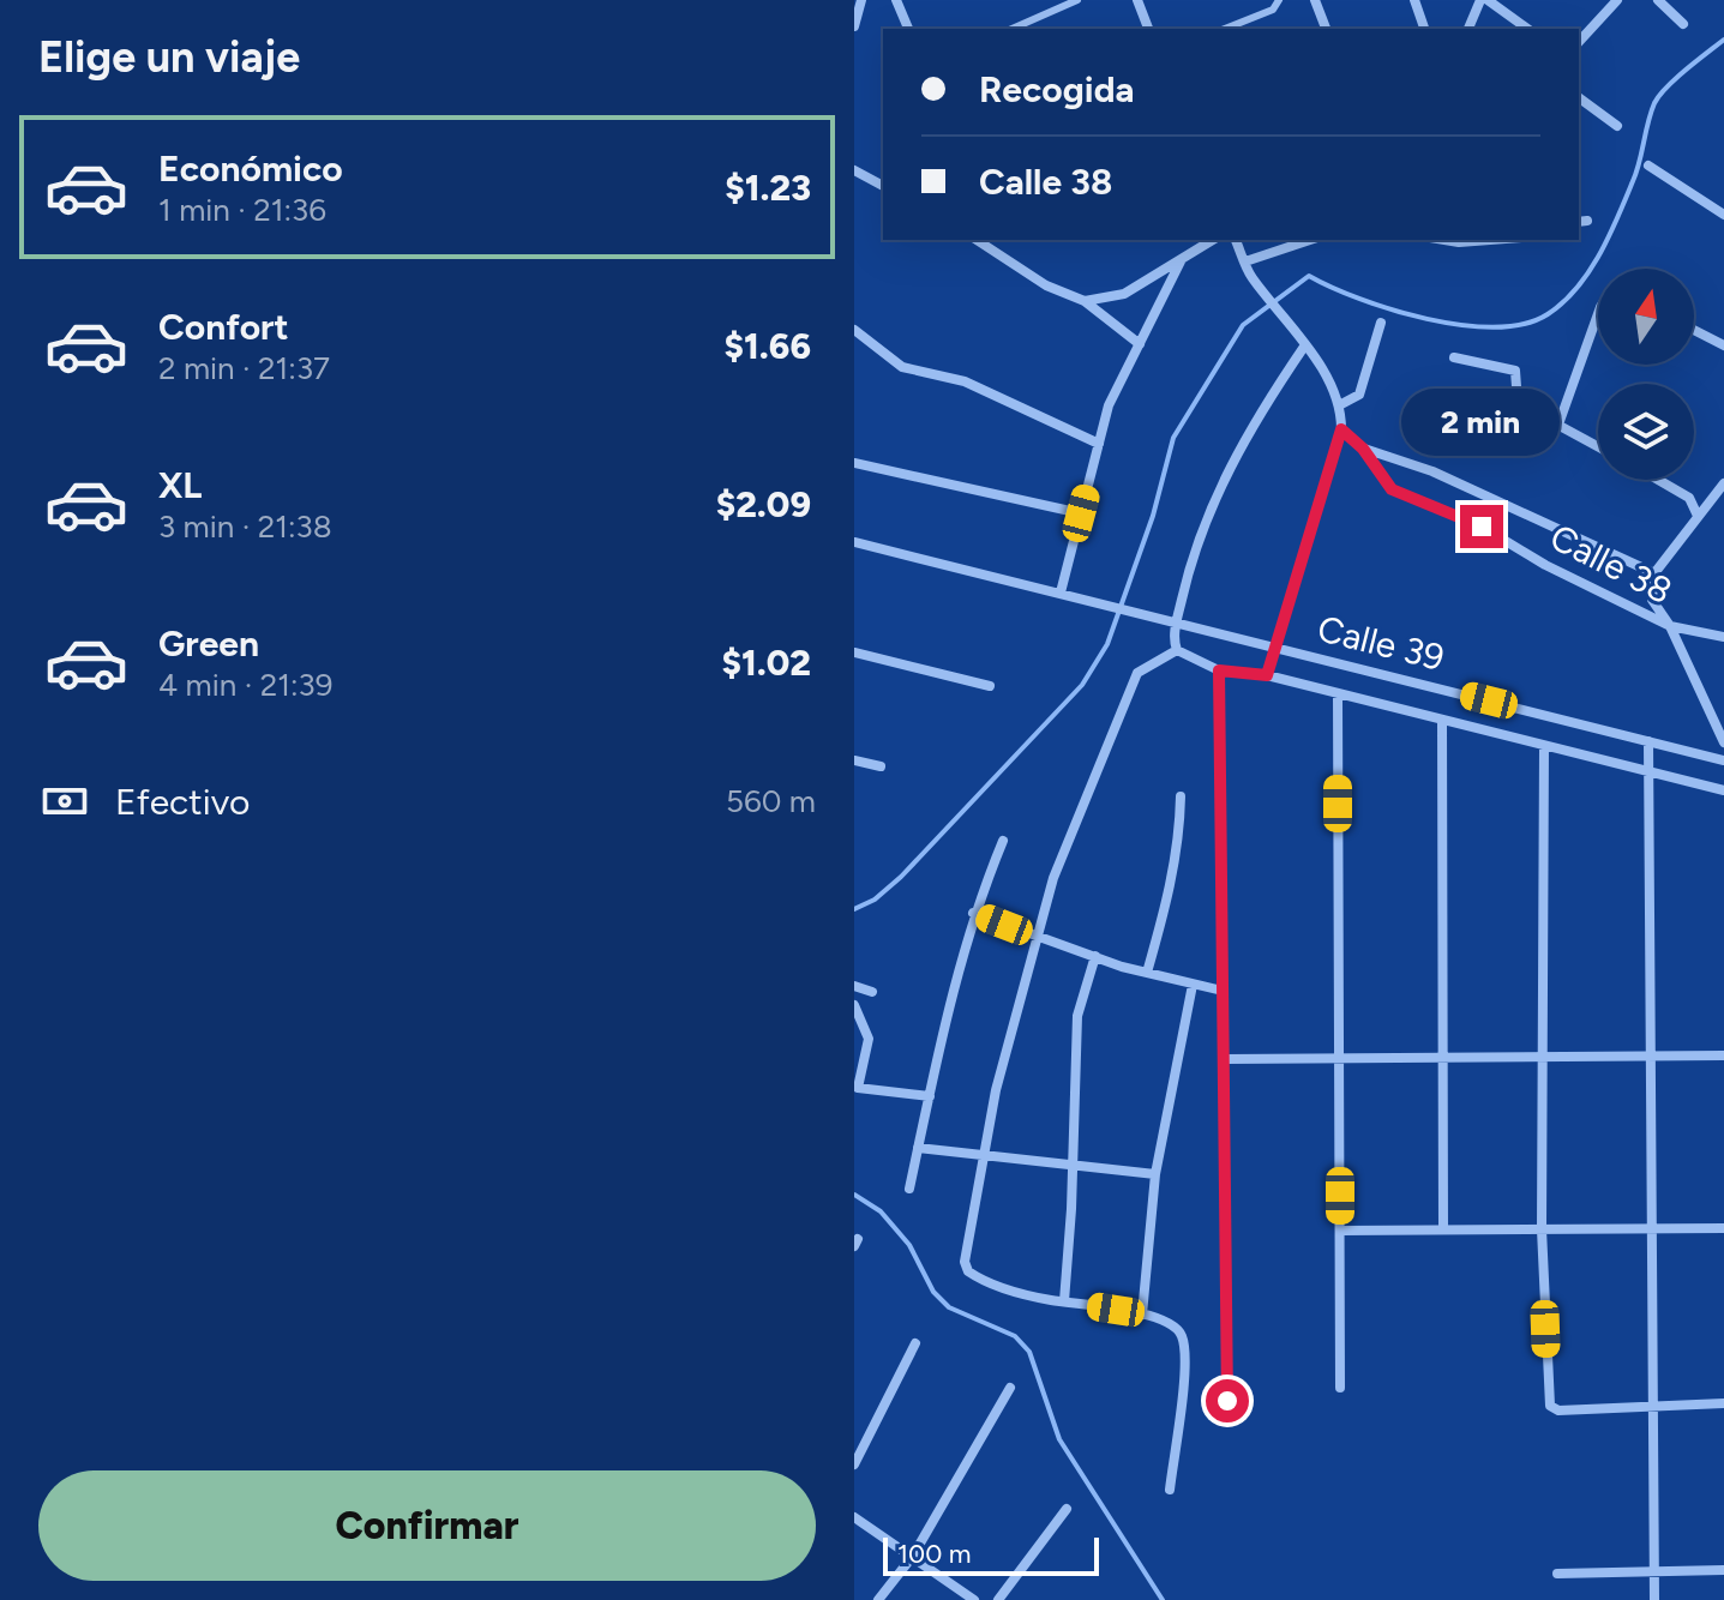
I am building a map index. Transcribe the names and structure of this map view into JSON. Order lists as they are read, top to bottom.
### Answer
{
  "streets": {
    "street": ["Calle 38", "Calle 39"]
  },
  "scale_bar": "100 m",
  "north": "top",
  "page": {
    "heading": "Elige un viaje",
    "banner": ["Recogida", "Calle 38"],
    "list": [
      {
        "name": "Económico",
        "note": "1 min · 21:36",
        "value": "$1.23"
      },
      {
        "name": "Confort",
        "note": "2 min · 21:37",
        "value": "$1.66"
      },
      {
        "name": "XL",
        "note": "3 min · 21:38",
        "value": "$2.09"
      },
      {
        "name": "Green",
        "note": "4 min · 21:39",
        "value": "$1.02"
      }
    ],
    "bubble": "2 min",
    "pay": ["Efectivo", "560 m"],
    "buttons": "Confirmar",
    "scale": "100 m"
  }
}
